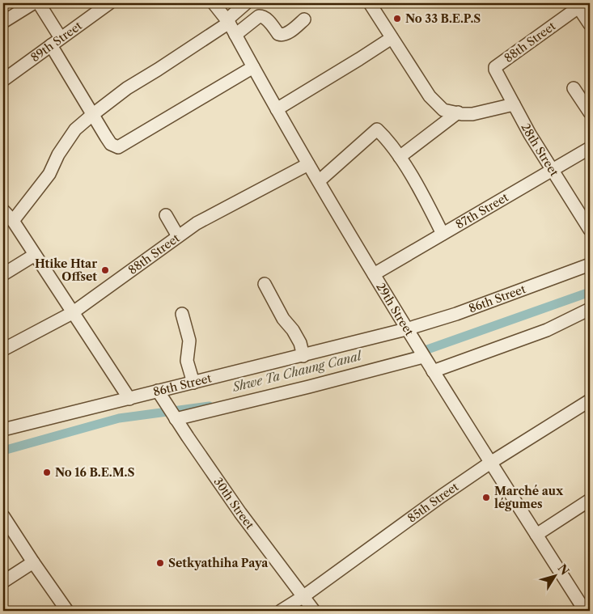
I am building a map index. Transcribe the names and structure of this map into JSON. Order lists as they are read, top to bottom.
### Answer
{
  "streets": {
    "street": [
      "89th Street",
      "88th Street",
      "28th Street",
      "87th Street",
      "86th Street",
      "29th Street",
      "30th Street",
      "85th Street"
    ]
  },
  "crossings": [
    ["88th Street", "28th Street"],
    ["88th Street", "29th Street"],
    ["28th Street", "87th Street"],
    ["87th Street", "29th Street"],
    ["86th Street", "29th Street"],
    ["86th Street", "30th Street"],
    ["29th Street", "85th Street"],
    ["30th Street", "85th Street"]
  ],
  "water": ["Shwe Ta Chaung Canal"],
  "places": [
    "No 33 B.E.P.S",
    "Htike Htar Offset",
    "No 16 B.E.M.S",
    "Marché aux légumes",
    "Setkyathiha Paya"
  ],
  "north": "top right"
}
